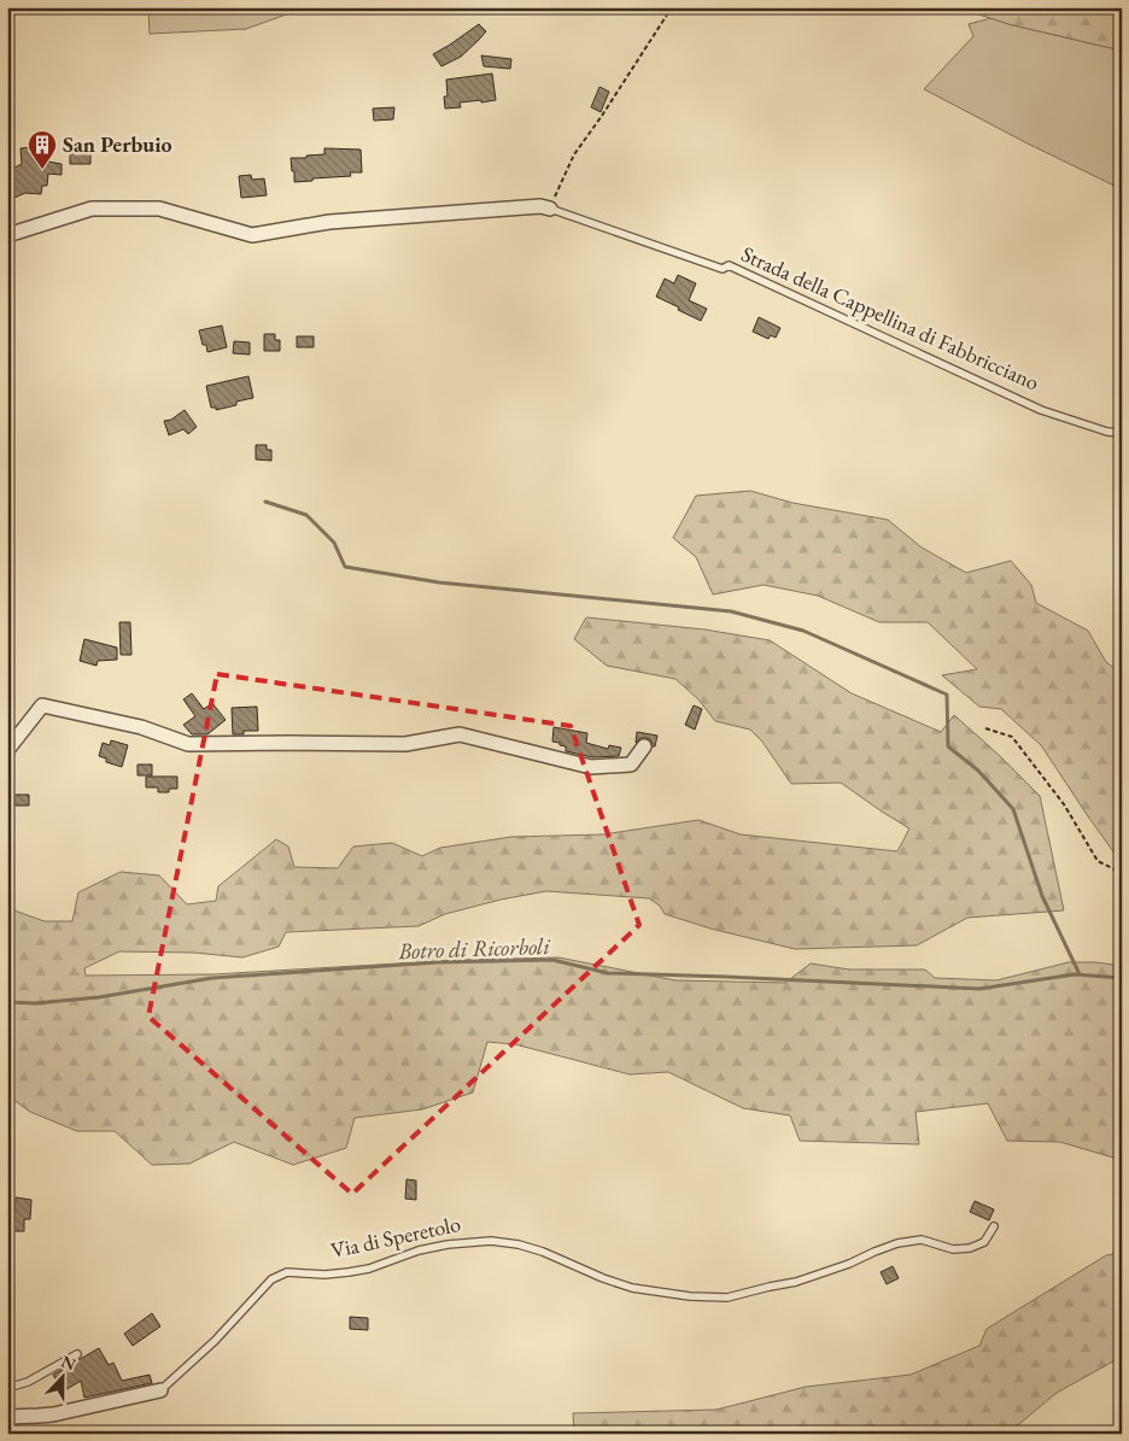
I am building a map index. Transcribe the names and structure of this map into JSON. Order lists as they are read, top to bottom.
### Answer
{
  "streets": {
    "street": ["Strada della Cappellina di Fabbricciano", "Via di Speretolo"]
  },
  "water": ["Botro di Ricorboli"],
  "places": {
    "building": ["San Perbuio"]
  },
  "north": "top"
}
